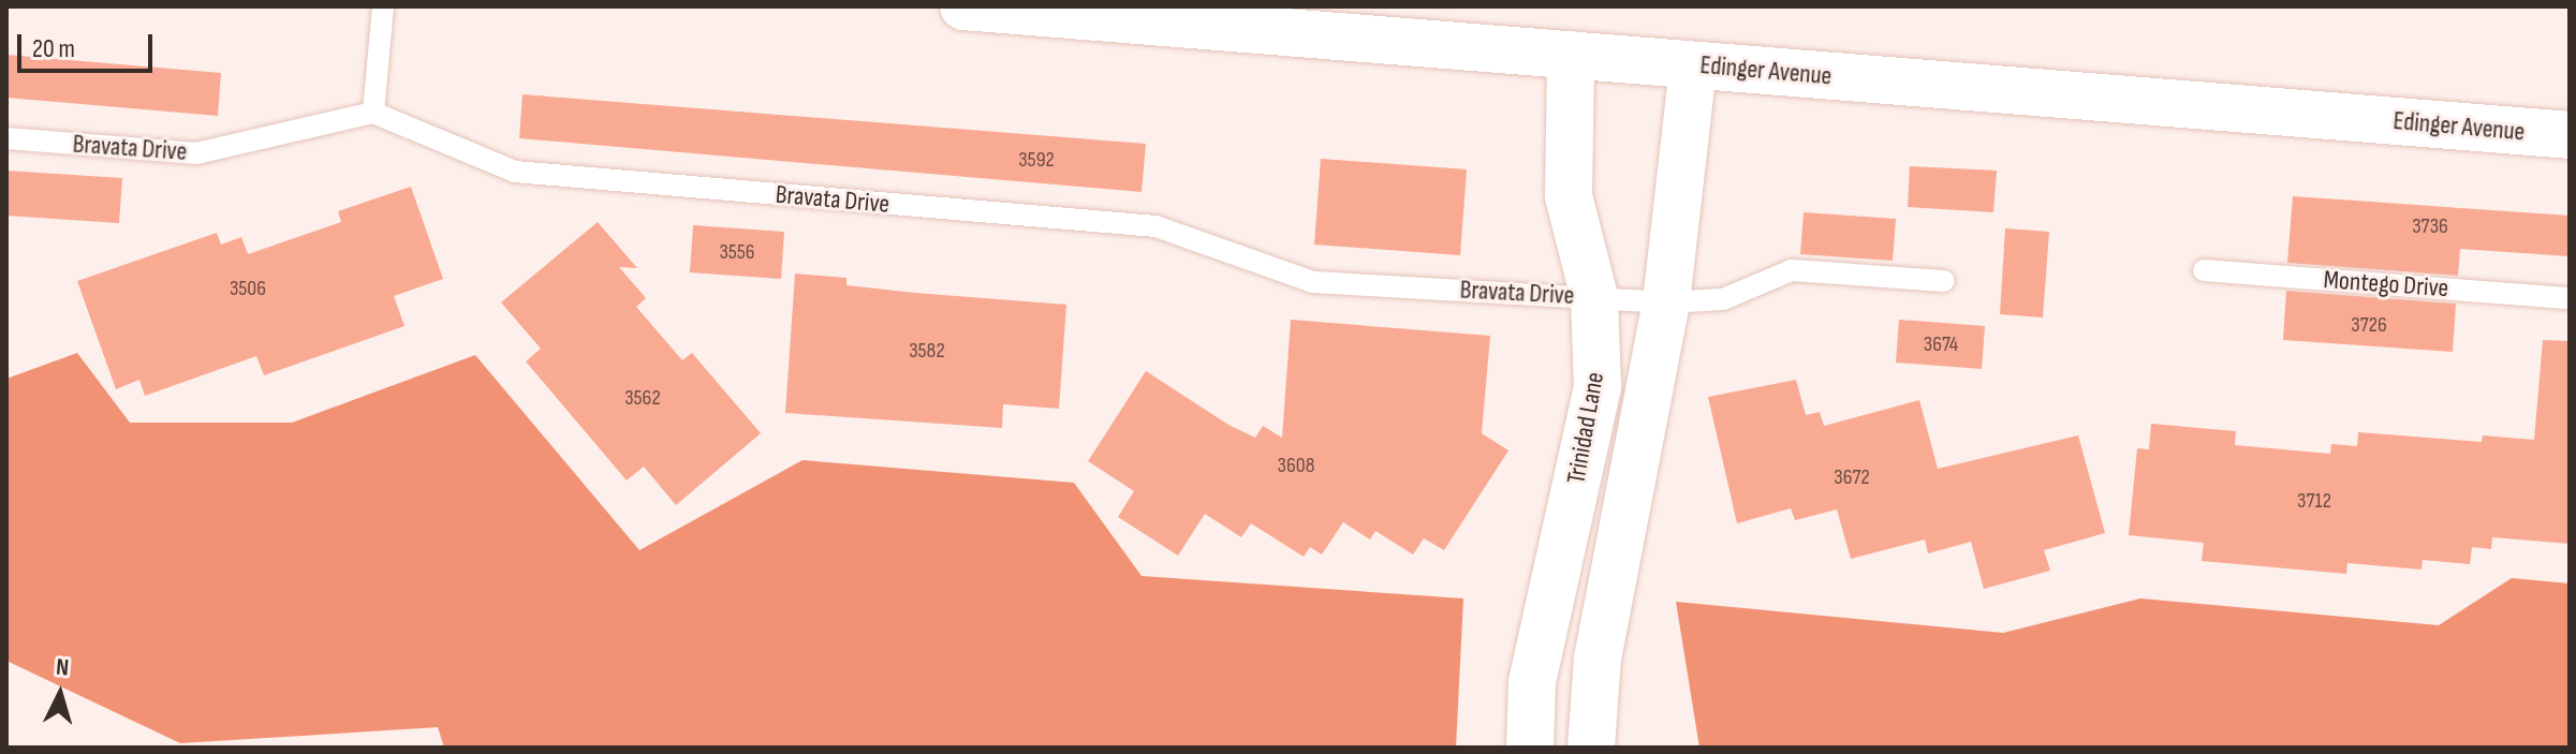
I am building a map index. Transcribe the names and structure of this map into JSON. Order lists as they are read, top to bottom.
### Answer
{
  "streets": {
    "street": ["Edinger Avenue", "Trinidad Lane"],
    "lane": ["Bravata Drive", "Montego Drive"]
  },
  "crossings": [
    ["Edinger Avenue", "Trinidad Lane"],
    ["Bravata Drive", "Trinidad Lane"]
  ],
  "house_numbers": [
    "3592",
    "3736",
    "3556",
    "3506",
    "3726",
    "3674",
    "3582",
    "3562",
    "3608",
    "3672",
    "3712"
  ],
  "scale_bar": "20 m",
  "north": "top"
}
